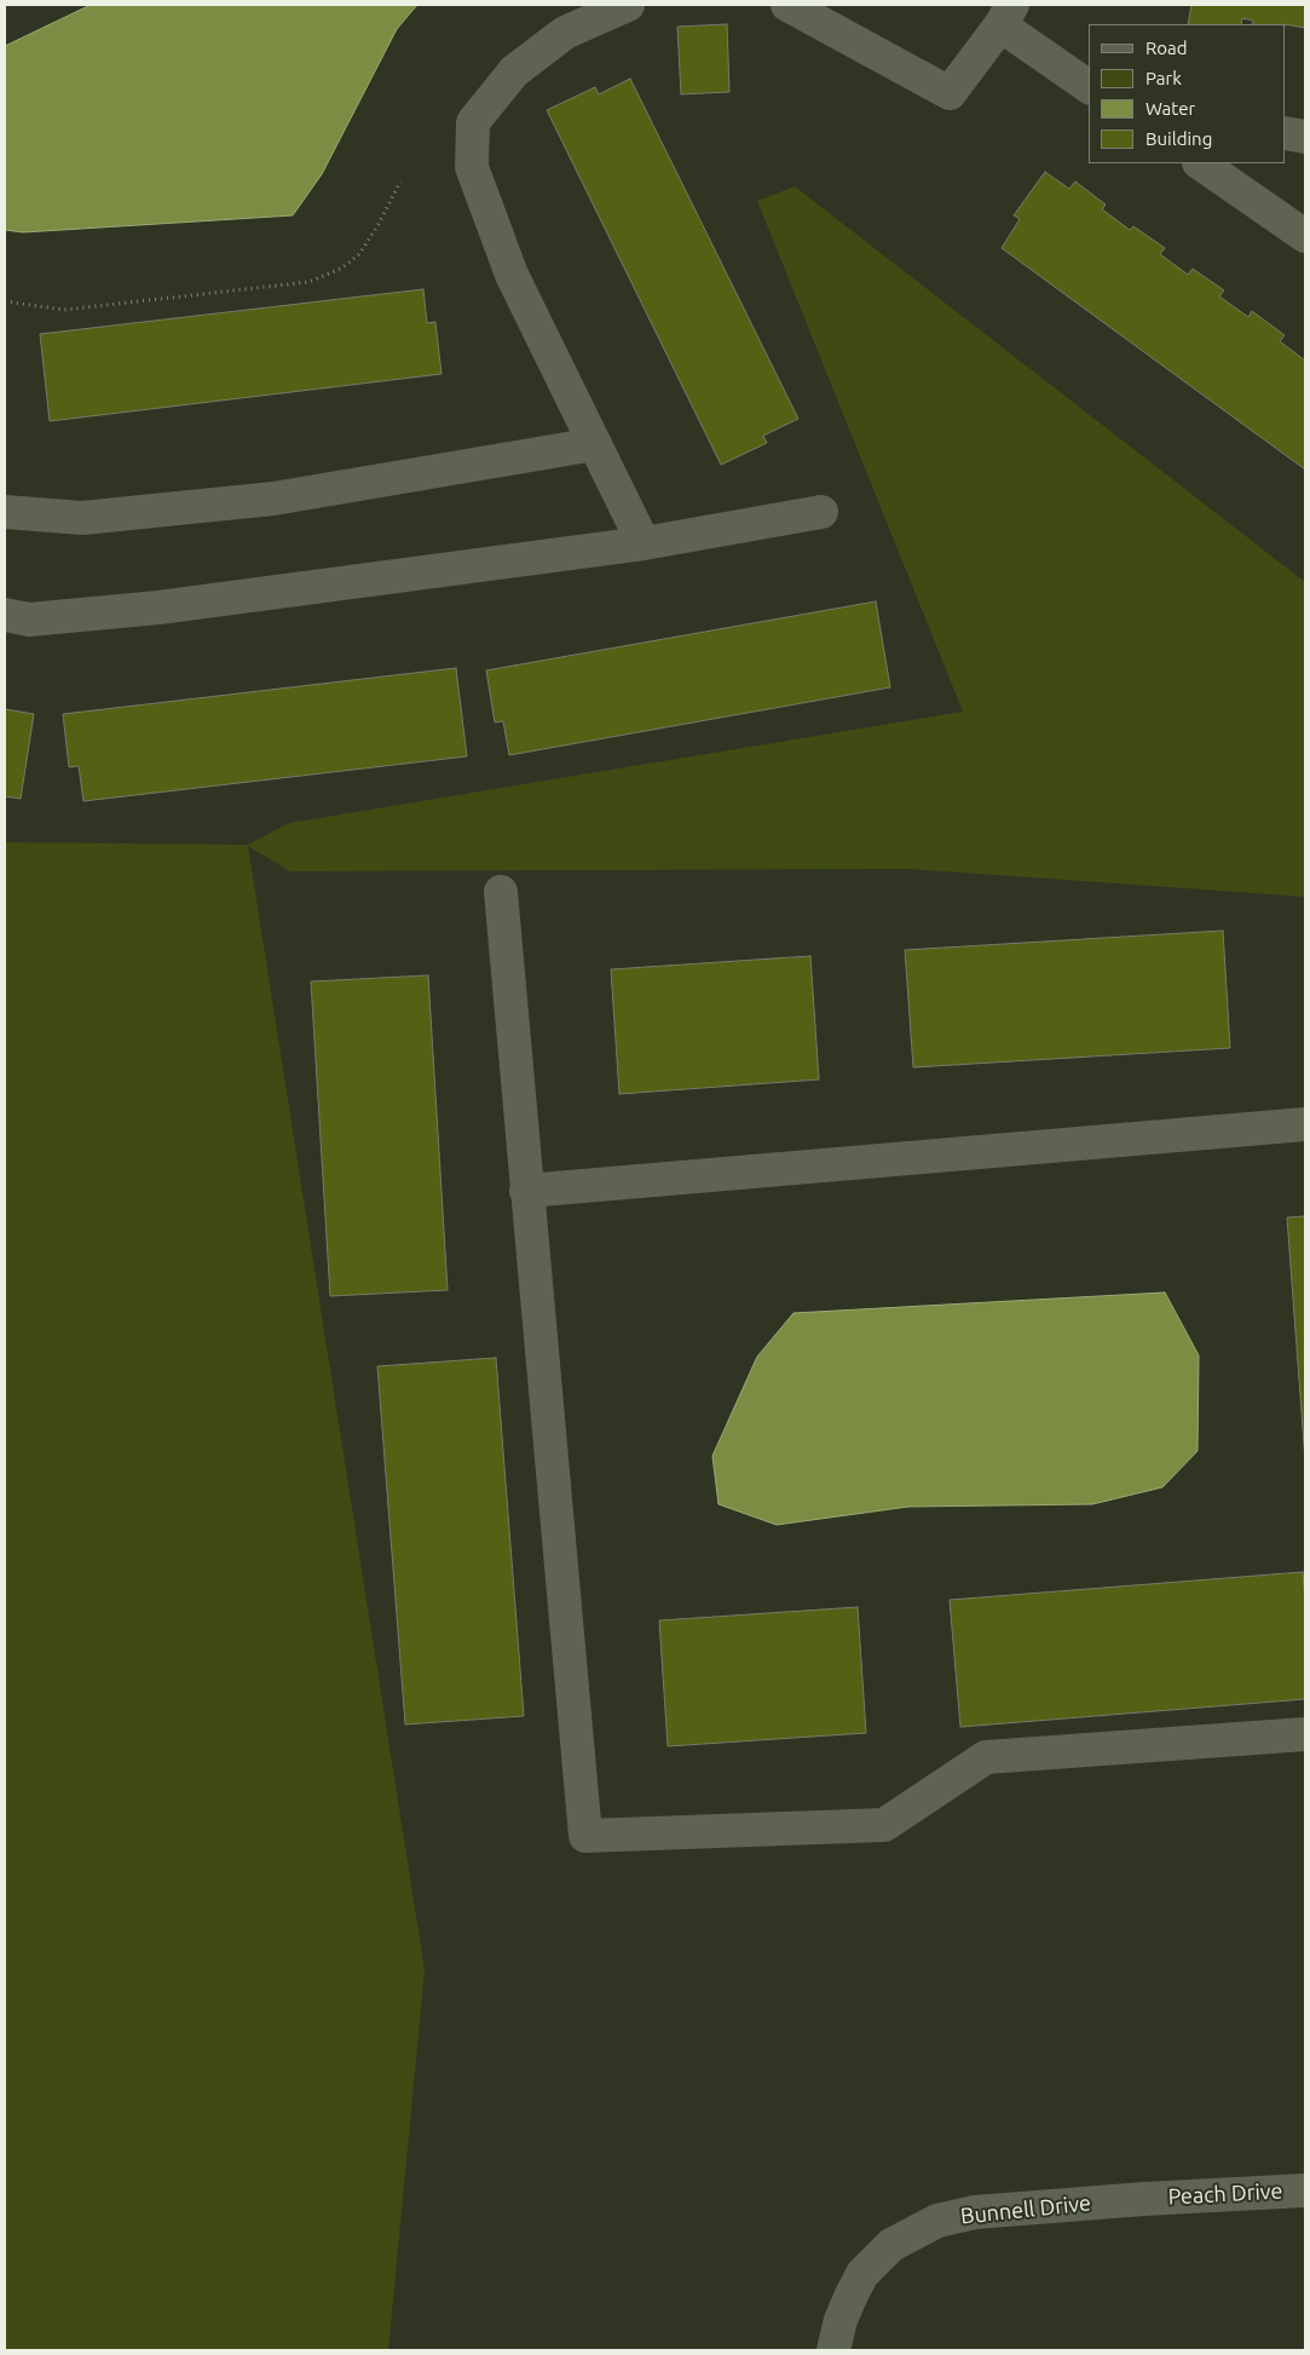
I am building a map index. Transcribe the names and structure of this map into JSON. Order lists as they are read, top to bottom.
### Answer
{
  "streets": {
    "street": ["Peach Drive", "Bunnell Drive"]
  },
  "crossings": [
    ["Peach Drive", "Bunnell Drive"]
  ],
  "legend": [
    "Road",
    "Park",
    "Water",
    "Building"
  ]
}
